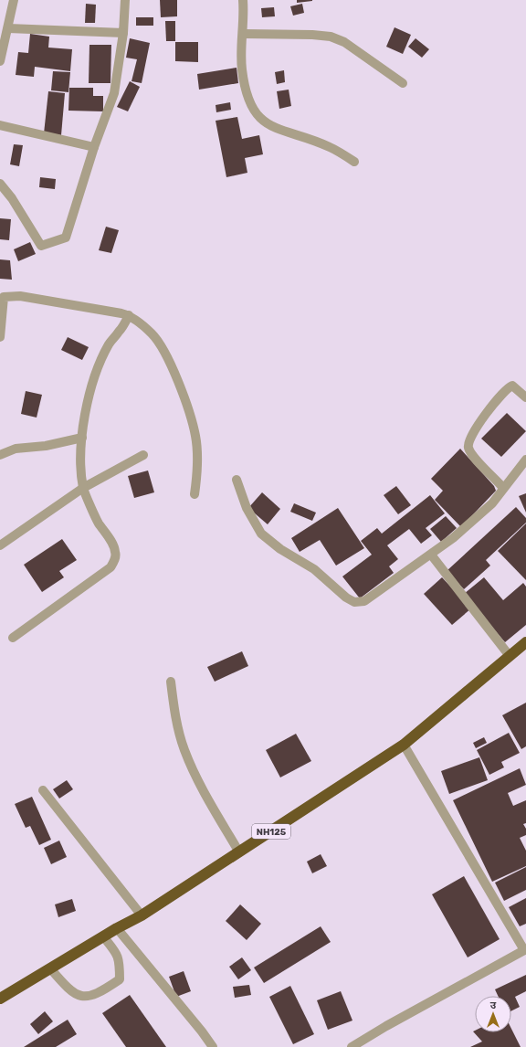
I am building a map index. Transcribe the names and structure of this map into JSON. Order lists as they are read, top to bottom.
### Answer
{
  "streets": {
    "highway": ["NH125"]
  },
  "north": "top"
}
